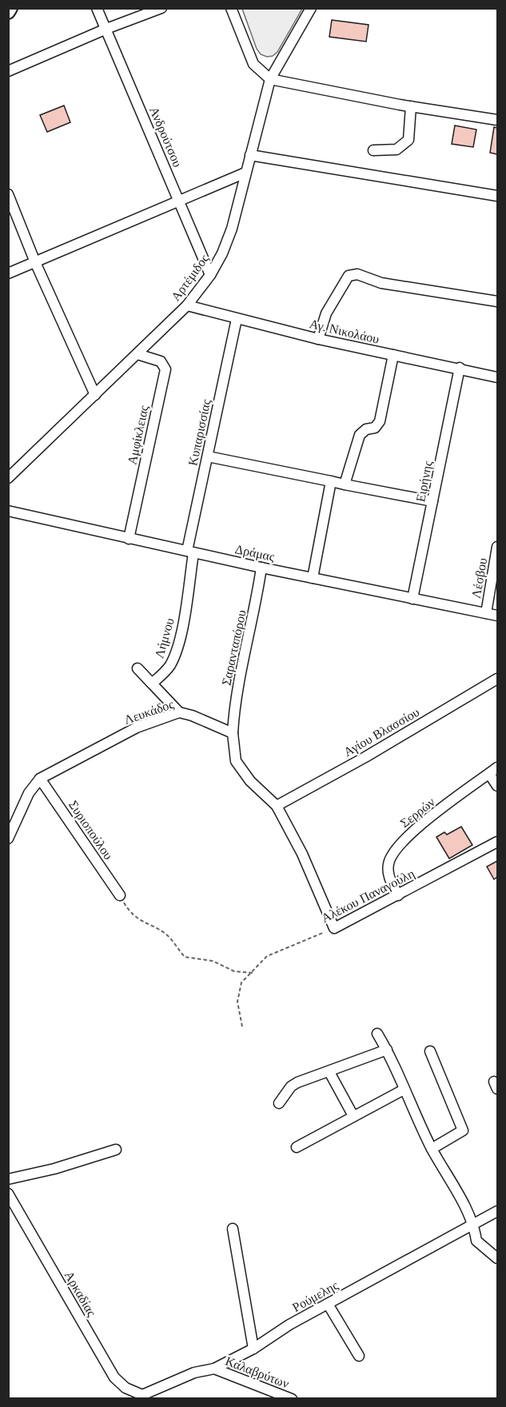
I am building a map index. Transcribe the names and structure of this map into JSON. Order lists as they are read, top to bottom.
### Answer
{
  "streets": {
    "street": [
      "Ανδρούτσου",
      "Αρτέμιδος",
      "Αγ. Νικολάου",
      "Κυπαρισσίας",
      "Αμφίκλειας",
      "Ειρήνης",
      "Δράμας",
      "Λέσβου",
      "Λήμνου",
      "Σαρανταπόρου",
      "Λευκάδος",
      "Αγίου Βλασσίου",
      "Σερρών",
      "Συριοπούλου",
      "Αλέκου Παναγούλη",
      "Αρκαδίας",
      "Ρούμελης",
      "Καλαβρύτων"
    ]
  },
  "crossings": [
    ["Ανδρούτσου", "Αρτέμιδος"],
    ["Αρτέμιδος", "Αγ. Νικολάου"],
    ["Αρτέμιδος", "Αμφίκλειας"],
    ["Αγ. Νικολάου", "Κυπαρισσίας"],
    ["Αγ. Νικολάου", "Ειρήνης"],
    ["Κυπαρισσίας", "Δράμας"],
    ["Κυπαρισσίας", "Λήμνου"],
    ["Αμφίκλειας", "Δράμας"],
    ["Ειρήνης", "Δράμας"],
    ["Δράμας", "Λέσβου"],
    ["Δράμας", "Λήμνου"],
    ["Δράμας", "Σαρανταπόρου"],
    ["Σαρανταπόρου", "Λευκάδος"],
    ["Λευκάδος", "Συριοπούλου"],
    ["Σερρών", "Αλέκου Παναγούλη"],
    ["Αρκαδίας", "Ρούμελης"],
    ["Ρούμελης", "Καλαβρύτων"]
  ]
}
